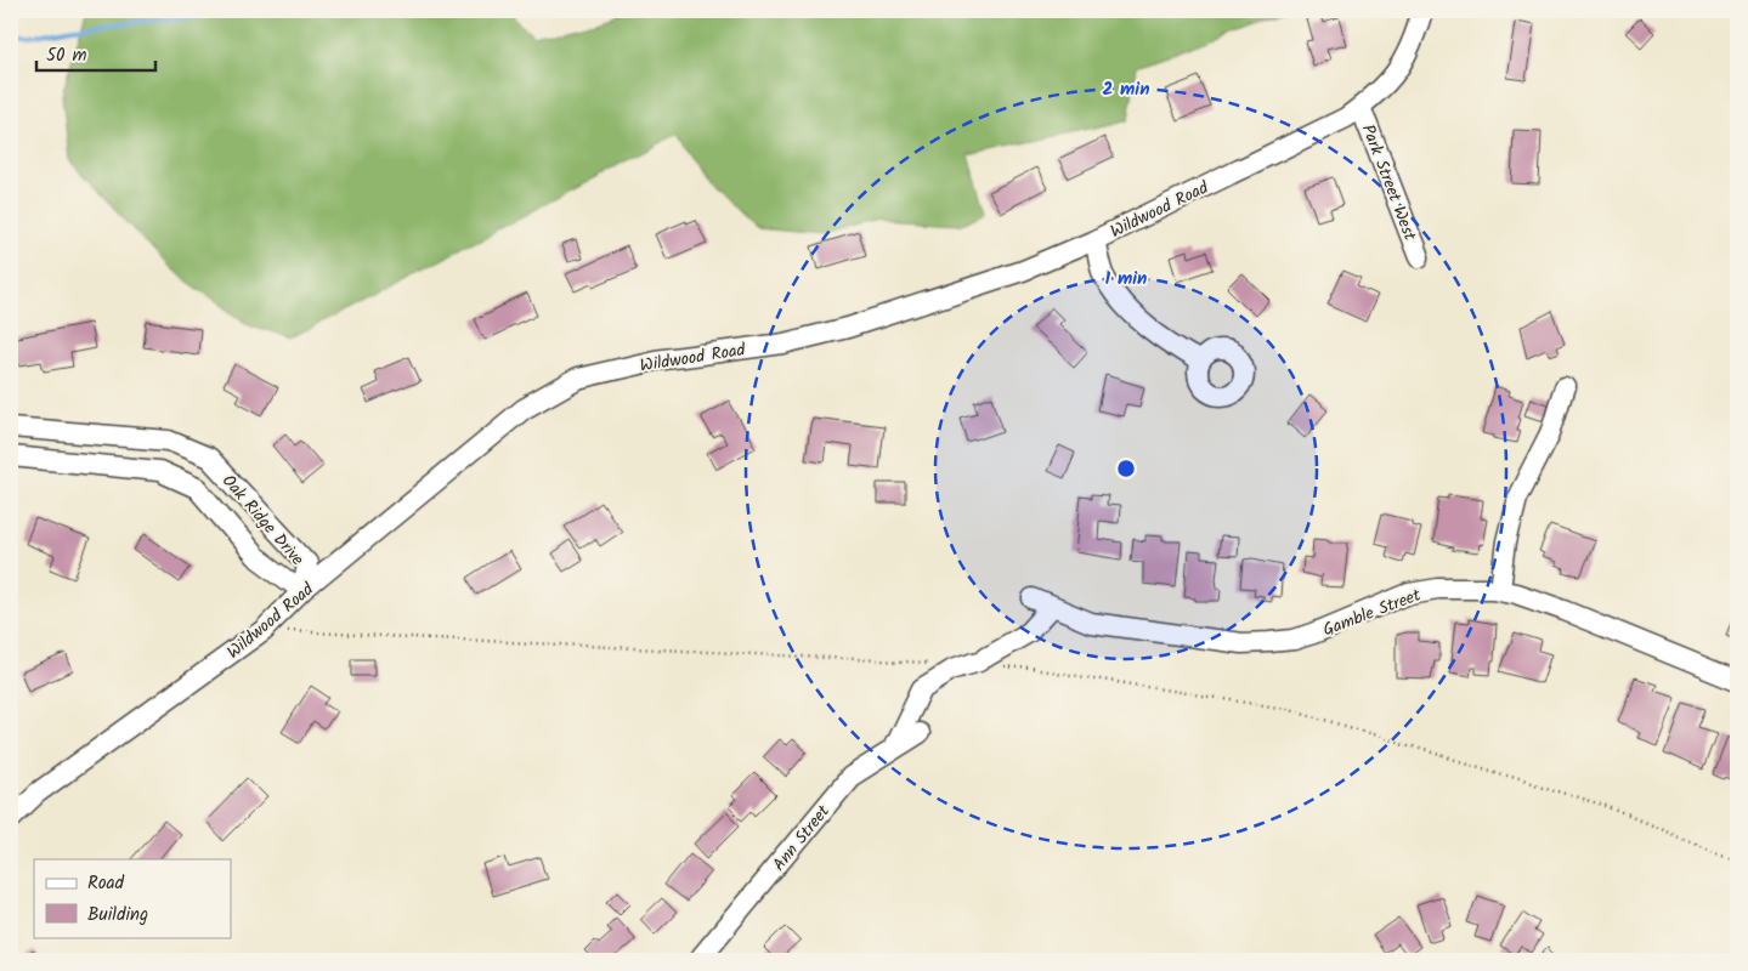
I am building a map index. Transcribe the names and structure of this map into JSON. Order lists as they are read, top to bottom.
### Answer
{
  "streets": {
    "street": [
      "Park Street West",
      "Wildwood Road",
      "Oak Ridge Drive",
      "Gamble Street",
      "Ann Street"
    ]
  },
  "crossings": [
    ["Park Street West", "Wildwood Road"],
    ["Wildwood Road", "Oak Ridge Drive"]
  ],
  "legend": ["Road", "Building"],
  "scale_bar": "50 m",
  "rings": ["2 min", "1 min"]
}
